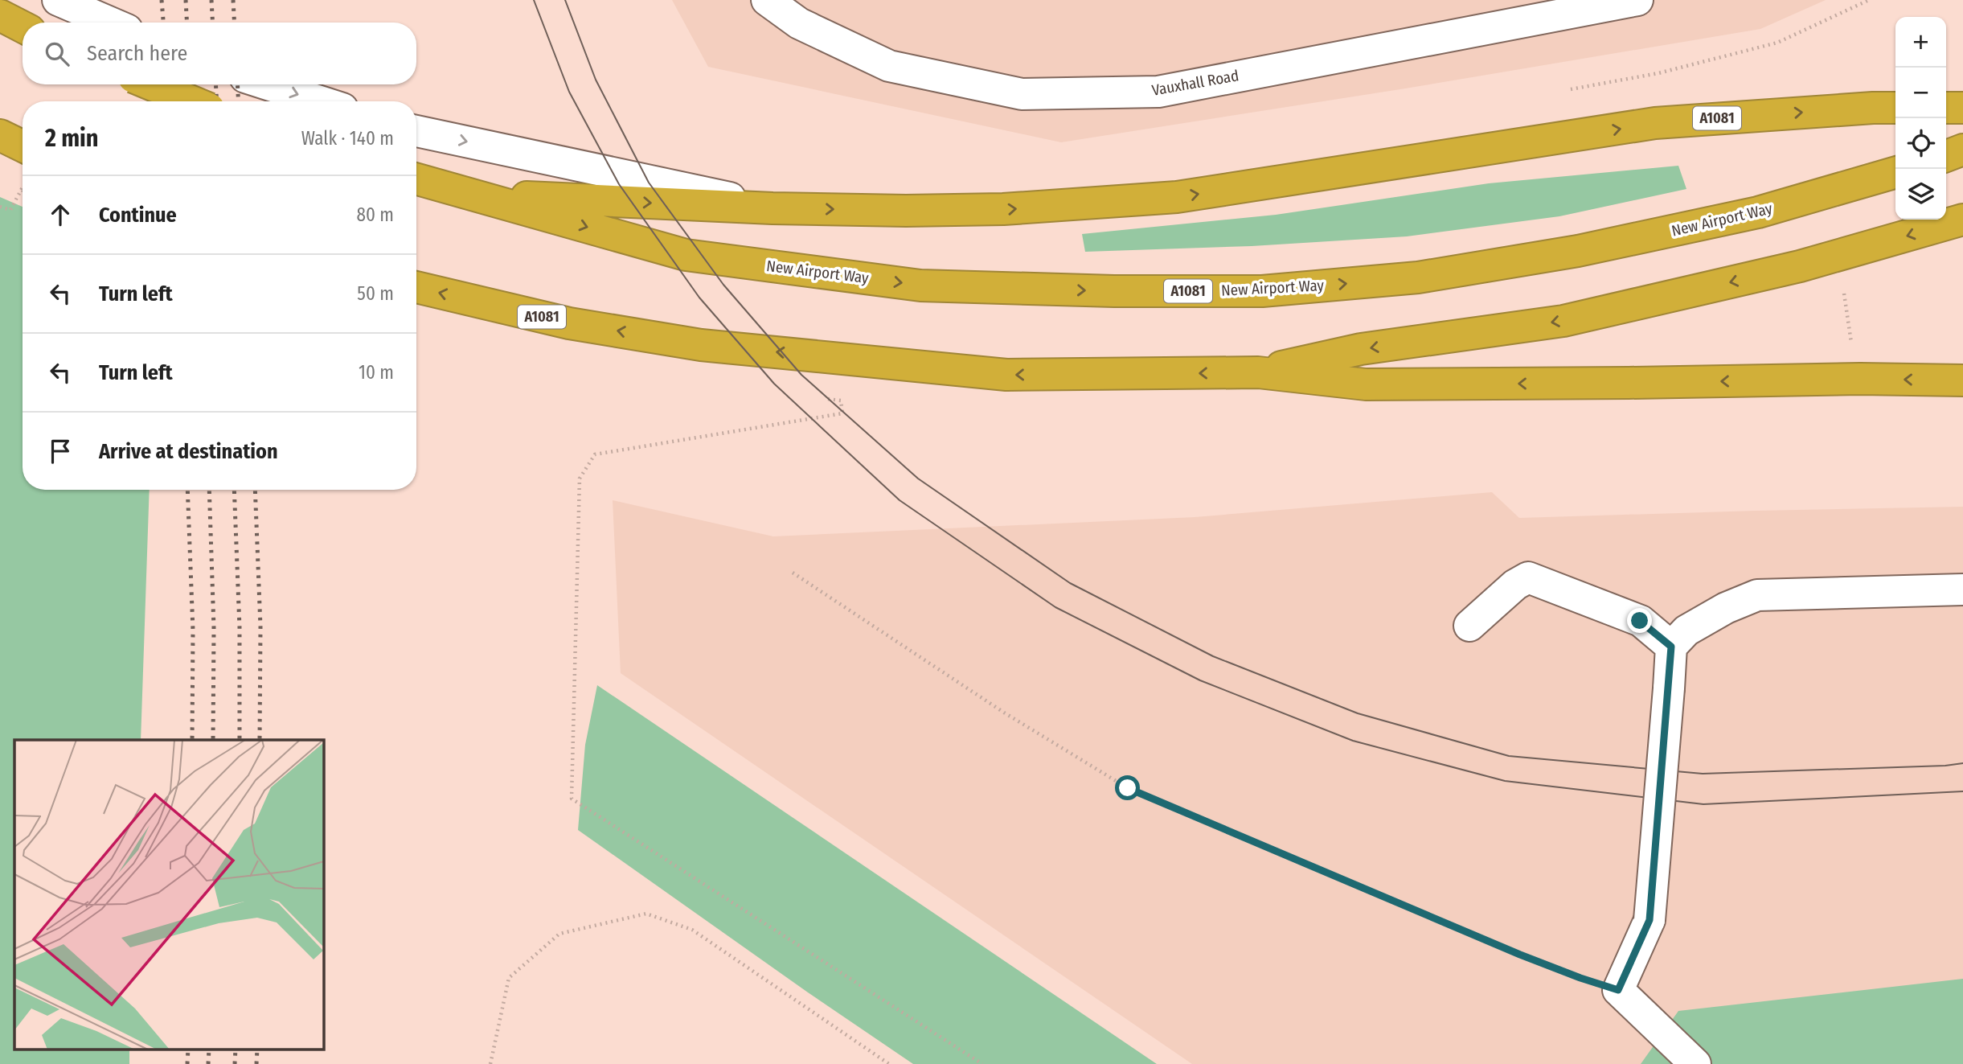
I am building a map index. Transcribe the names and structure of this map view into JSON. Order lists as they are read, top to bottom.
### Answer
{
  "streets": {
    "highway": ["A1081", "New Airport Way"],
    "lane": ["Vauxhall Road"]
  },
  "page": {
    "map_buttons": ["+", "−"],
    "search": "Search here",
    "heading": ["2 min", "Walk · 140 m"],
    "list": [
      ["Continue", "80 m"],
      ["Turn left", "50 m"],
      ["Turn left", "10 m"],
      "Arrive at destination"
    ]
  }
}
